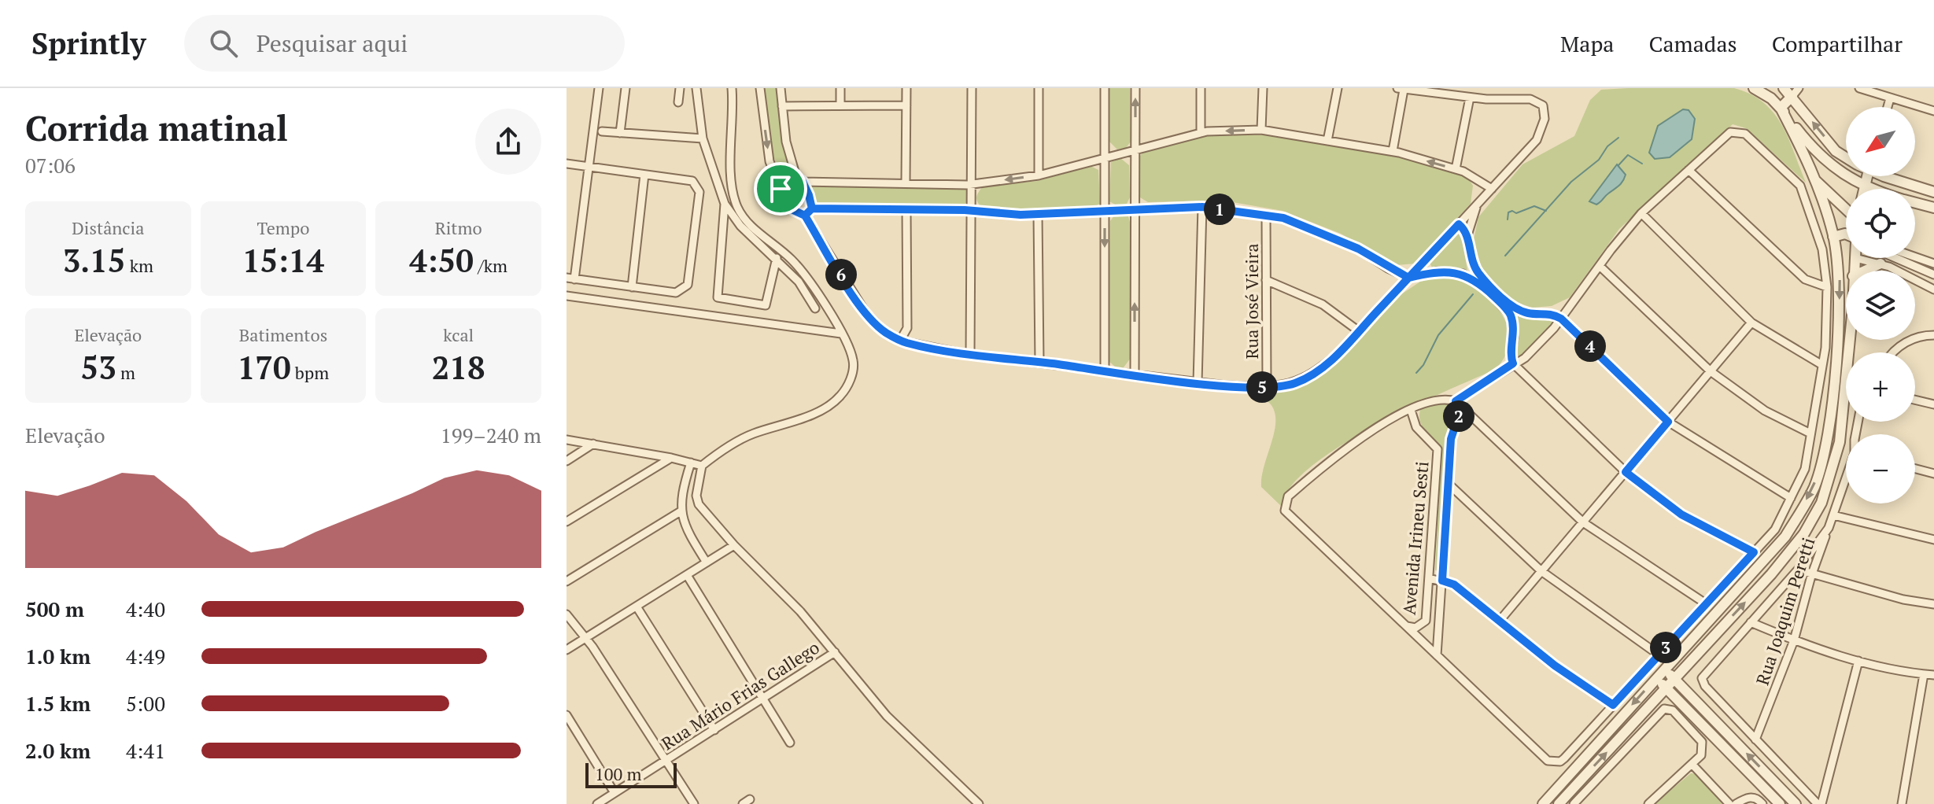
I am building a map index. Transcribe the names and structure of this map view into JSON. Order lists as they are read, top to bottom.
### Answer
{
  "streets": {
    "street": [
      "Rua José Vieira",
      "Avenida Irineu Sesti",
      "Rua Joaquim Peretti",
      "Rua Mário Frias Gallego"
    ]
  },
  "scale_bar": "100 m",
  "north": "bottom left",
  "page": {
    "header": "Sprintly",
    "search": "Pesquisar aqui",
    "nav": ["Mapa", "Camadas", "Compartilhar"],
    "heading": ["Corrida matinal", "07:06"],
    "map_buttons": ["+", "−"],
    "pins": [
      "1",
      "6",
      "4",
      "5",
      "2",
      "3"
    ],
    "stats": [
      ["Distância", "3.15 km"],
      ["Tempo", "15:14"],
      ["Ritmo", "4:50 /km"],
      ["Elevação", "53 m"],
      ["Batimentos", "170 bpm"],
      ["kcal", "218"]
    ],
    "chart": ["Elevação", "199–240 m"],
    "list": [
      {
        "name": "500 m",
        "note": "4:40"
      },
      {
        "name": "1.0 km",
        "note": "4:49"
      },
      {
        "name": "1.5 km",
        "note": "5:00"
      },
      {
        "name": "2.0 km",
        "note": "4:41"
      }
    ],
    "scale": "100 m"
  }
}
